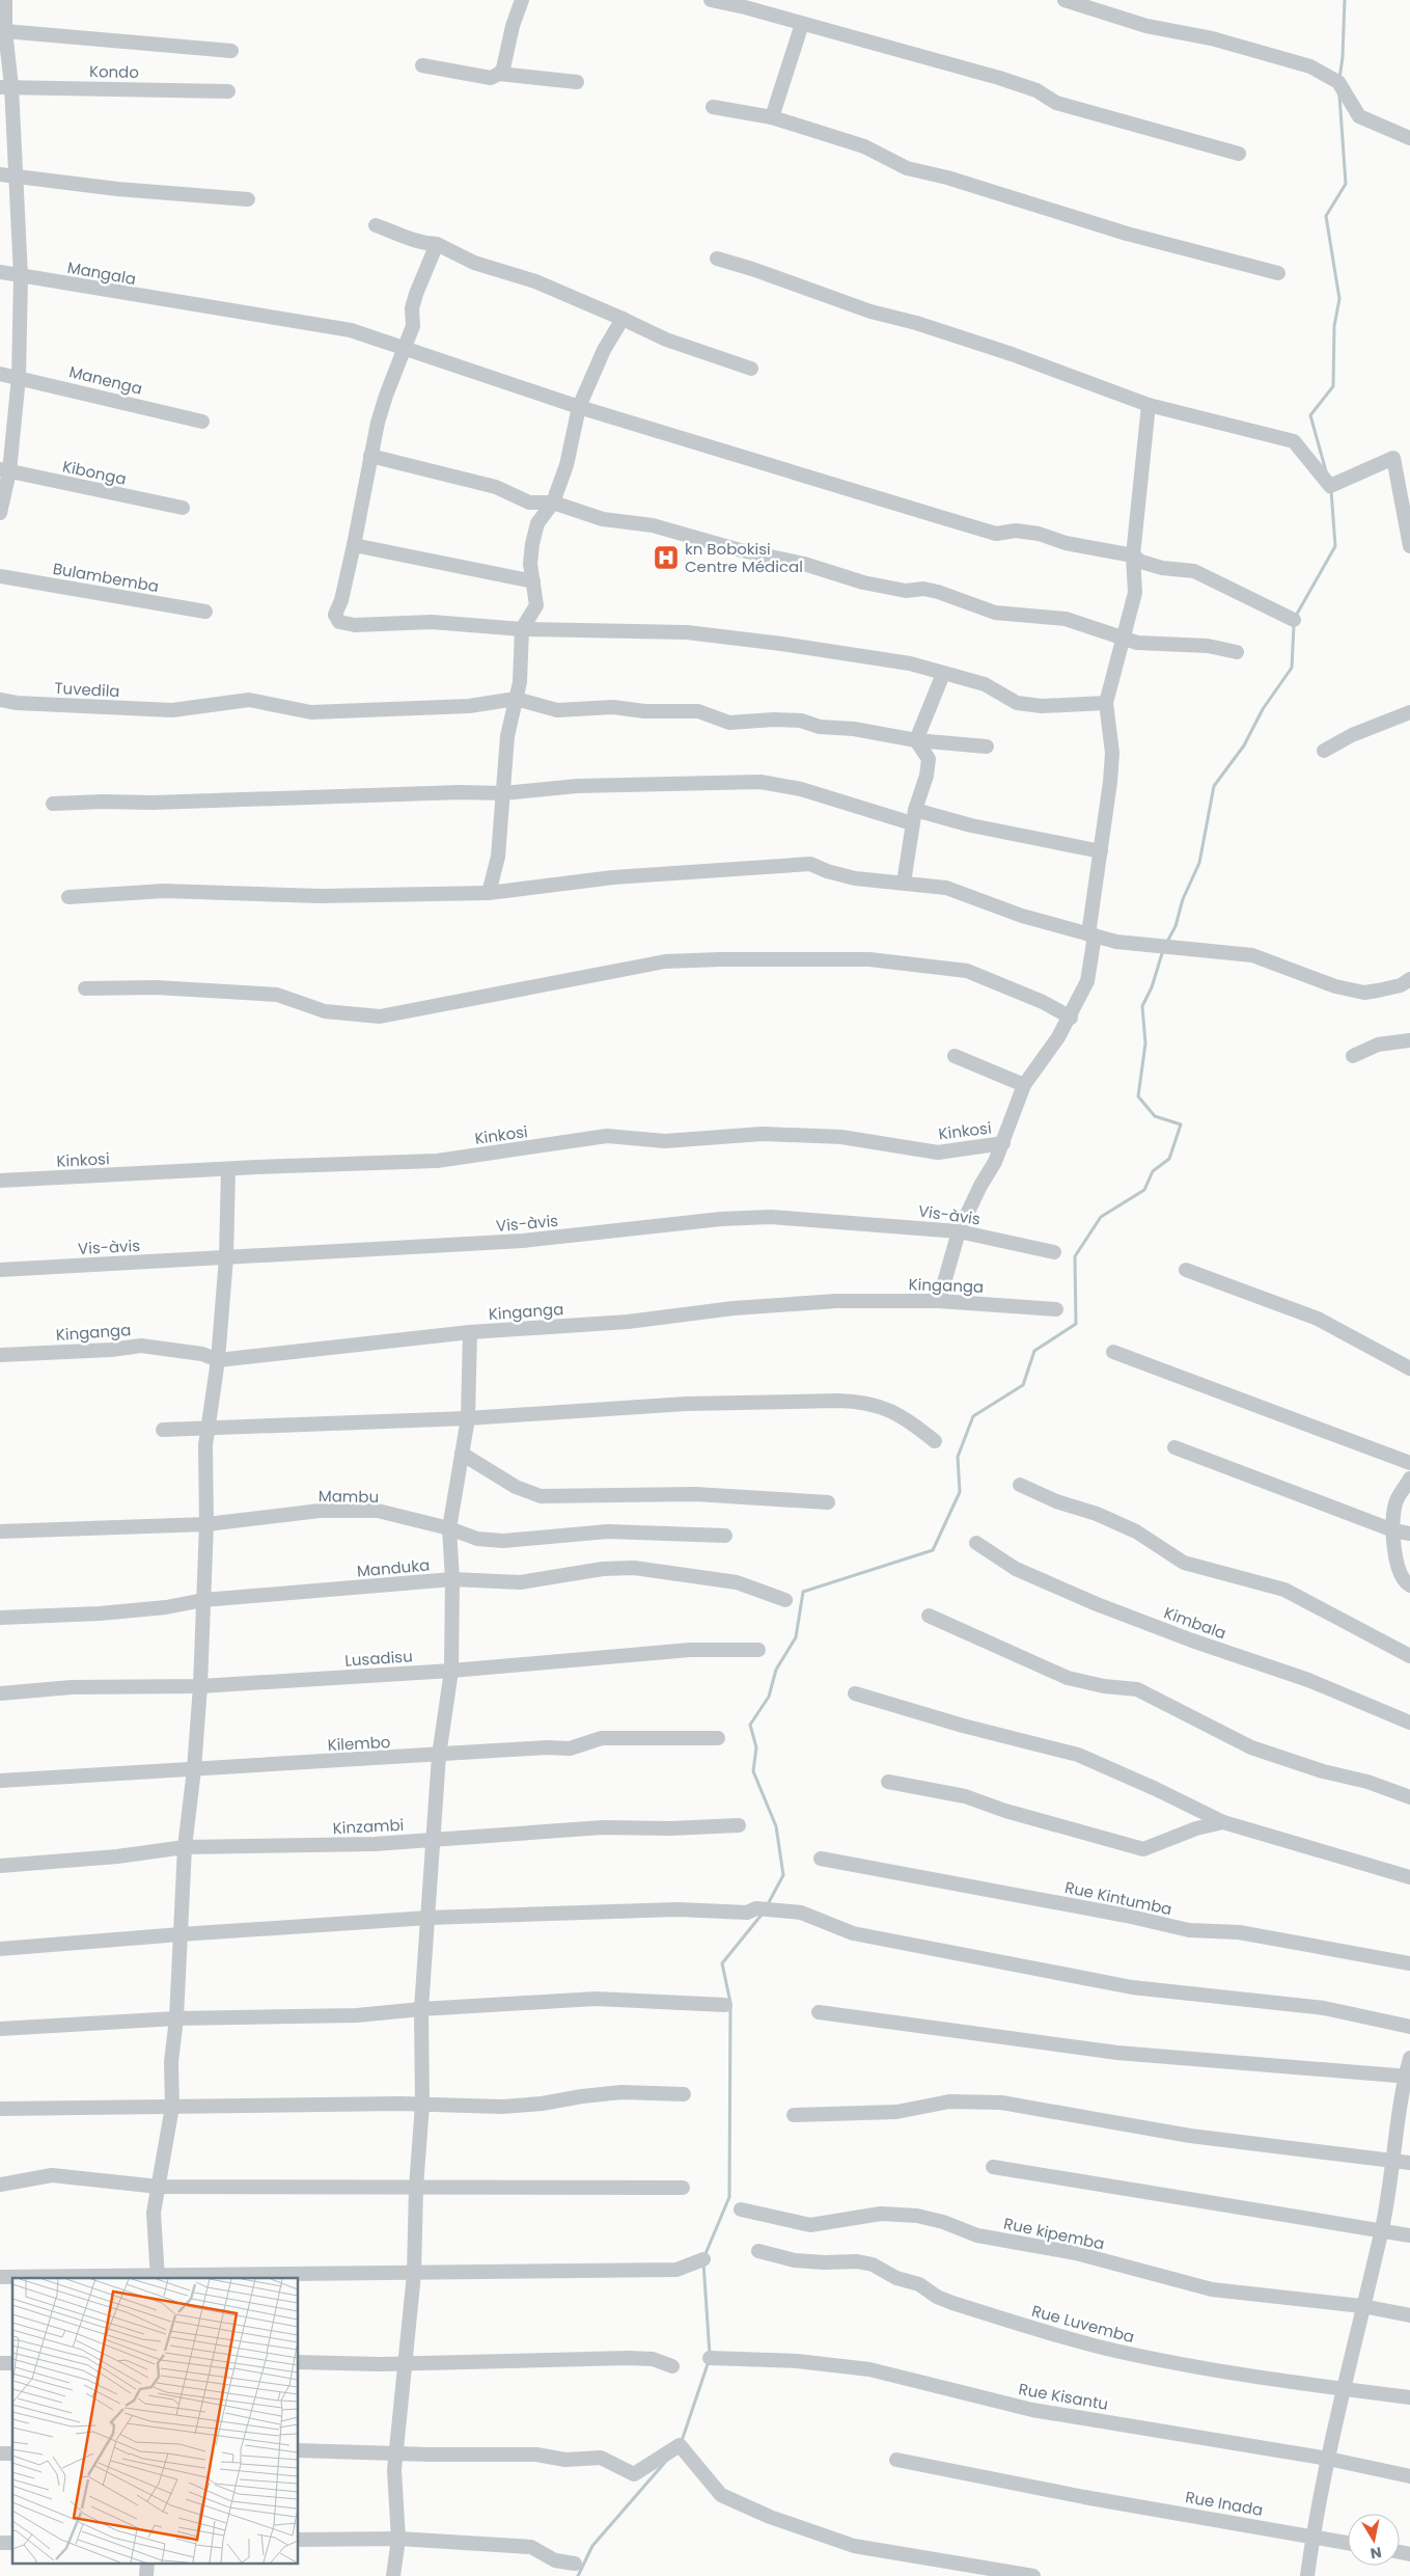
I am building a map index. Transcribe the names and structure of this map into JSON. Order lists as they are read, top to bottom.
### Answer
{
  "streets": {
    "street": [
      "Kondo",
      "Mangala",
      "Manenga",
      "Kibonga",
      "Bulambemba",
      "Tuvedila",
      "Kinkosi",
      "Vis-àvis",
      "Kinganga",
      "Mambu",
      "Manduka",
      "Kimbala",
      "Lusadisu",
      "Kilembo",
      "Kinzambi",
      "Rue Kintumba",
      "Rue kipemba",
      "Rue Luvemba",
      "Rue Kisantu",
      "Rue Inada"
    ]
  },
  "places": {
    "hospital": ["kn Bobokisi Centre Médical"]
  },
  "north": "bottom"
}
